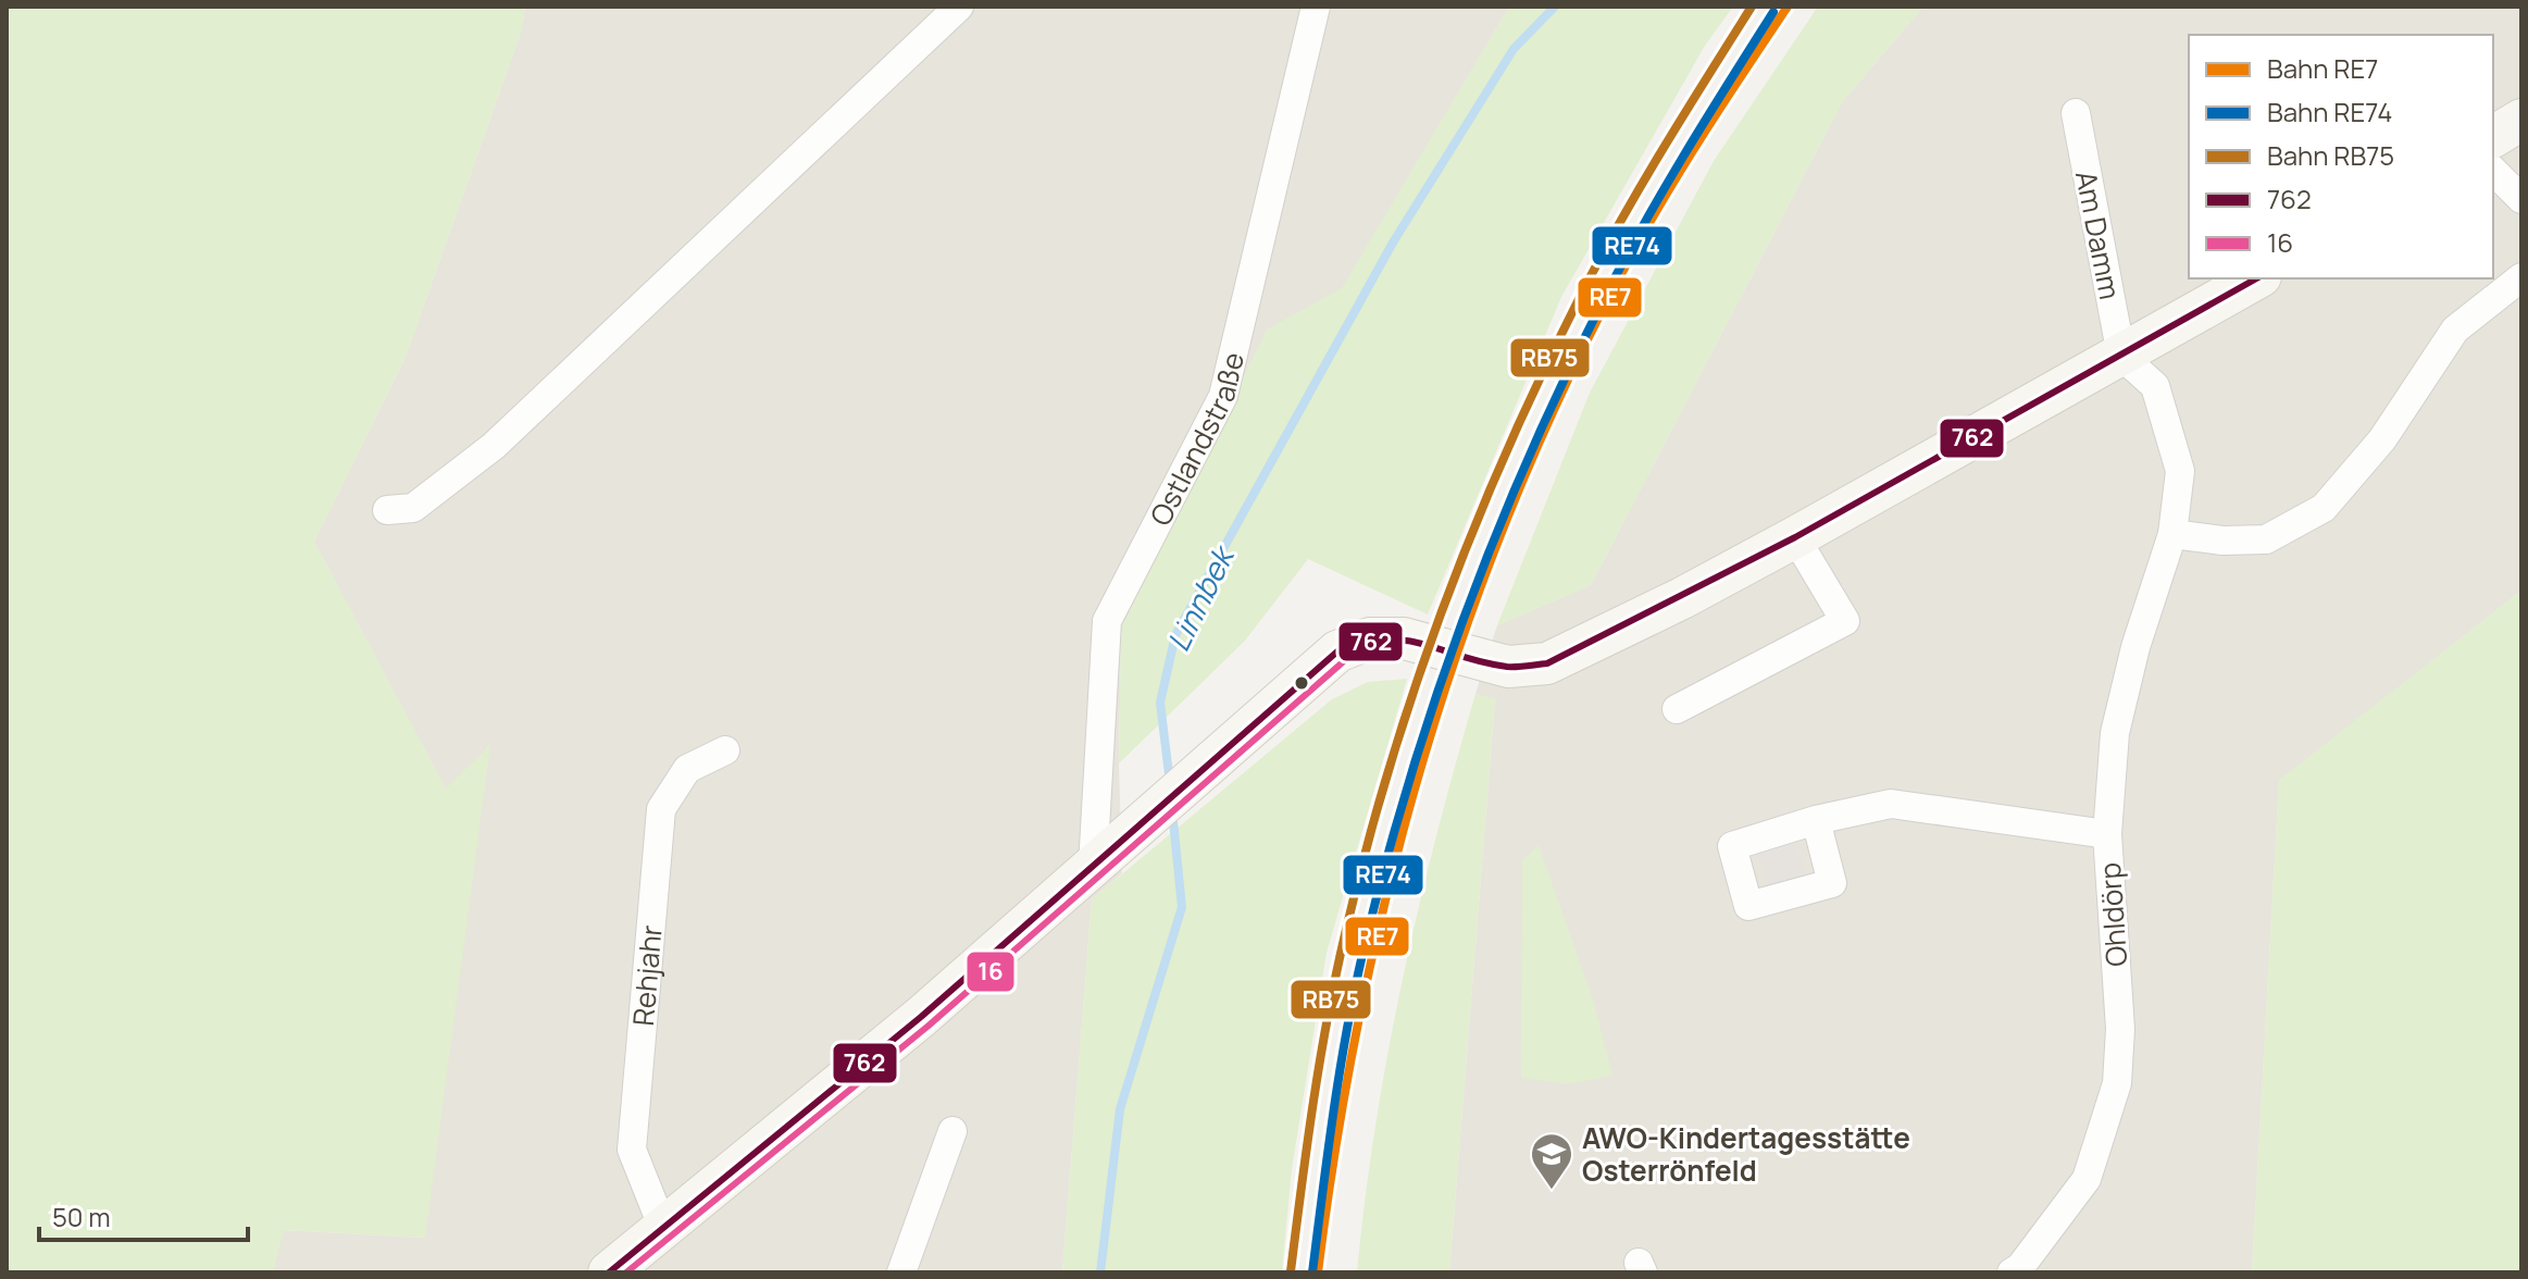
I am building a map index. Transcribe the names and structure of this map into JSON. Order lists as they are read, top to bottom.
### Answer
{
  "streets": {
    "street": [
      "Am Damm",
      "Ostlandstraße",
      "Ohldörp",
      "Rehjahr"
    ]
  },
  "crossings": [
    ["Am Damm", "Ohldörp"]
  ],
  "water": ["Linnbek"],
  "places": {
    "school or university": ["AWO-Kindertagesstätte Osterrönfeld"]
  },
  "lines": [
    "rail line RE7",
    "rail line RB75",
    "rail line RE74",
    "transit line 762",
    "transit line 16"
  ],
  "legend": [
    "Bahn RE7",
    "Bahn RE74",
    "Bahn RB75",
    "762",
    "16"
  ],
  "scale_bar": "50 m"
}
